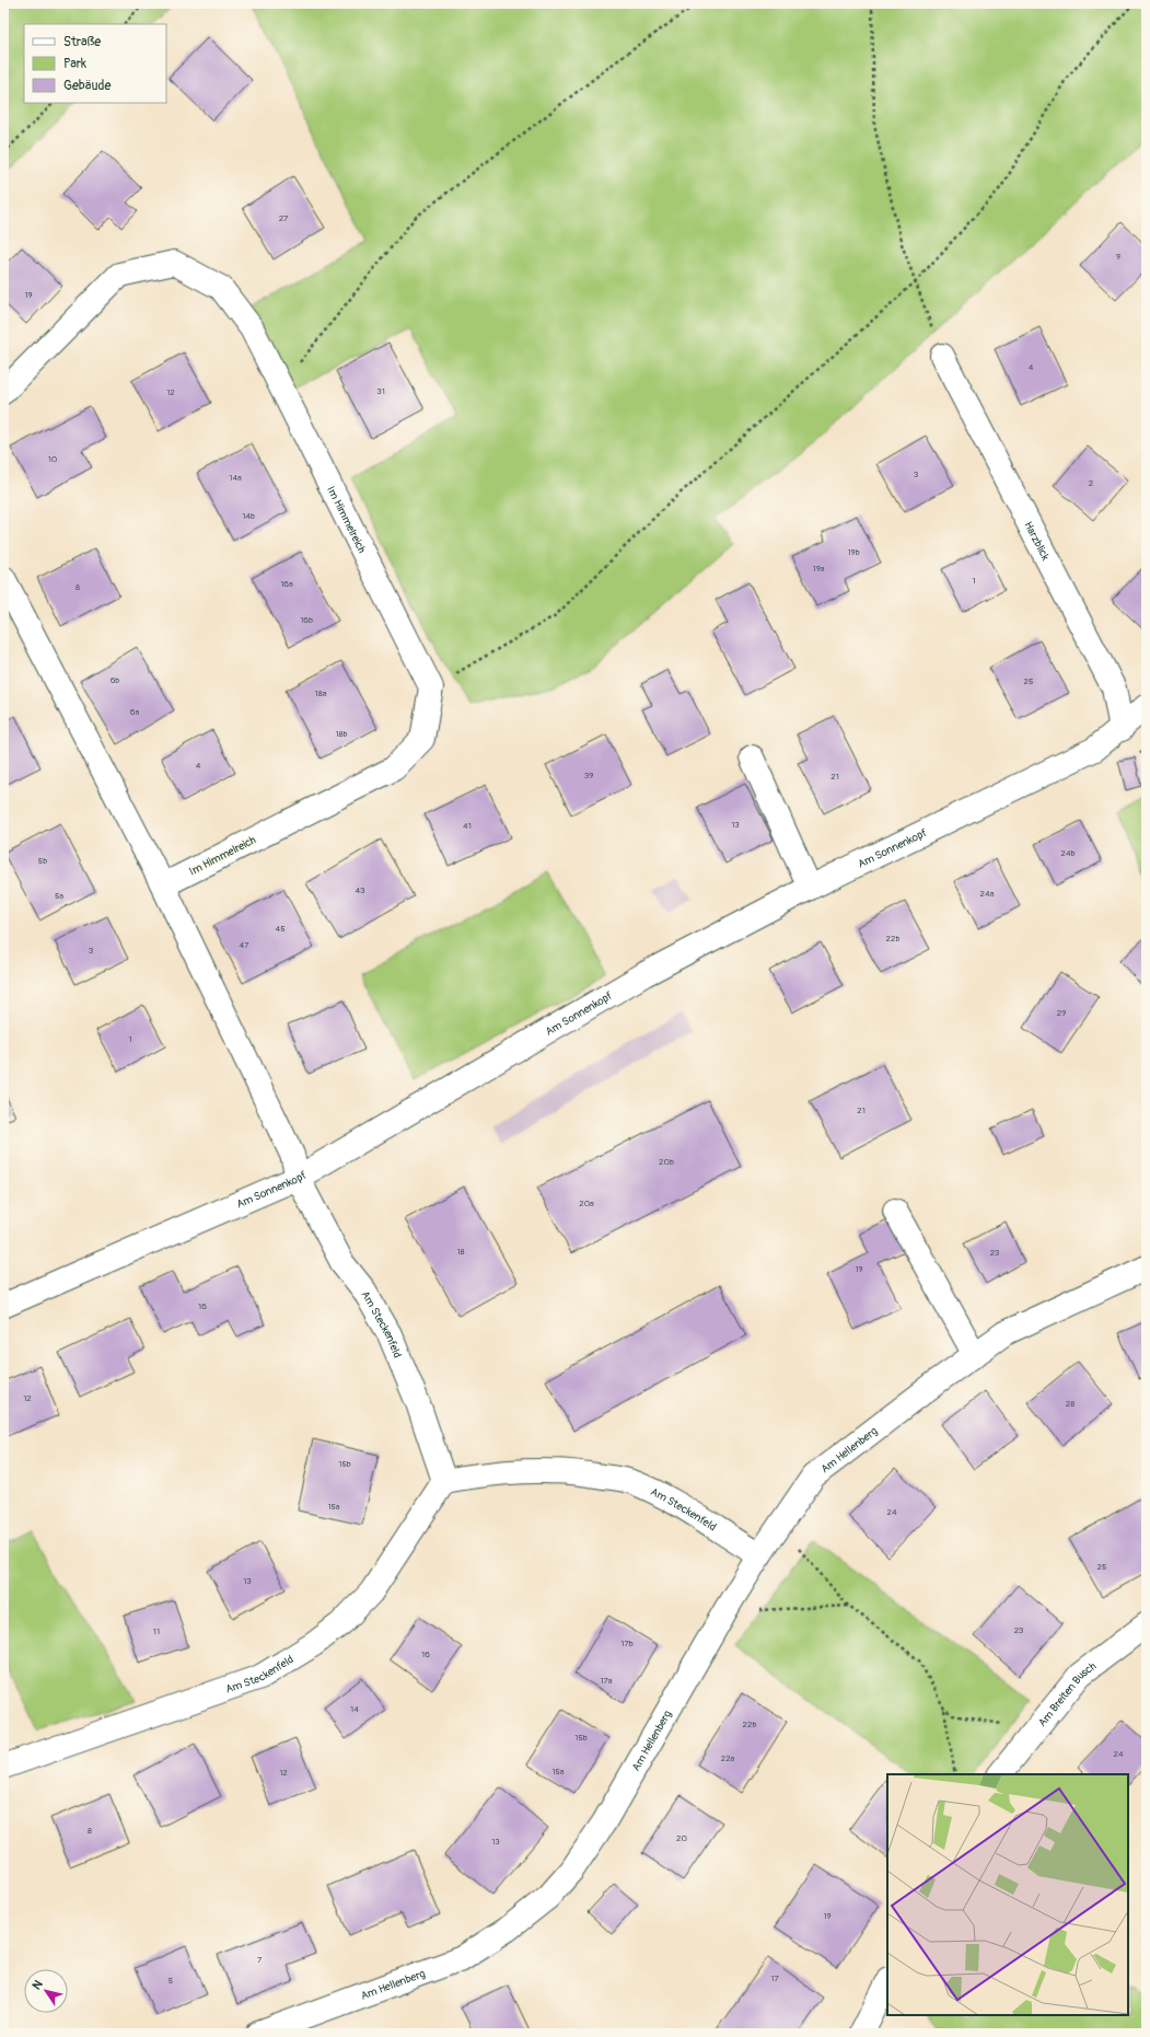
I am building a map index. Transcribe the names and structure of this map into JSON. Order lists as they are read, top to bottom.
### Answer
{
  "streets": {
    "street": [
      "Im Himmelreich",
      "Harzblick",
      "Am Sonnenkopf",
      "Am Steckenfeld",
      "Am Hellenberg",
      "Am Breiten Busch"
    ]
  },
  "crossings": [
    ["Harzblick", "Am Sonnenkopf"],
    ["Am Sonnenkopf", "Am Steckenfeld"],
    ["Am Steckenfeld", "Am Hellenberg"]
  ],
  "house_numbers": [
    "27",
    "9",
    "19",
    "4",
    "31",
    "12",
    "10",
    "3",
    "14a",
    "2",
    "14b",
    "19b",
    "19a",
    "1",
    "16a",
    "8",
    "16b",
    "6b",
    "25",
    "18a",
    "6a",
    "18b",
    "4",
    "39",
    "21",
    "13",
    "41",
    "24b",
    "5b",
    "43",
    "24a",
    "5a",
    "45",
    "22b",
    "47",
    "3",
    "29",
    "1",
    "21",
    "20b",
    "20a",
    "18",
    "23",
    "19",
    "16",
    "12",
    "28",
    "15b",
    "15a",
    "24",
    "25",
    "13",
    "23",
    "11",
    "17b",
    "16",
    "17a",
    "14",
    "22b",
    "15b",
    "24",
    "22a",
    "15a",
    "12",
    "8",
    "20",
    "13",
    "19",
    "7",
    "17",
    "5"
  ],
  "legend": ["Straße", "Park", "Gebäude"],
  "north": "top left"
}
